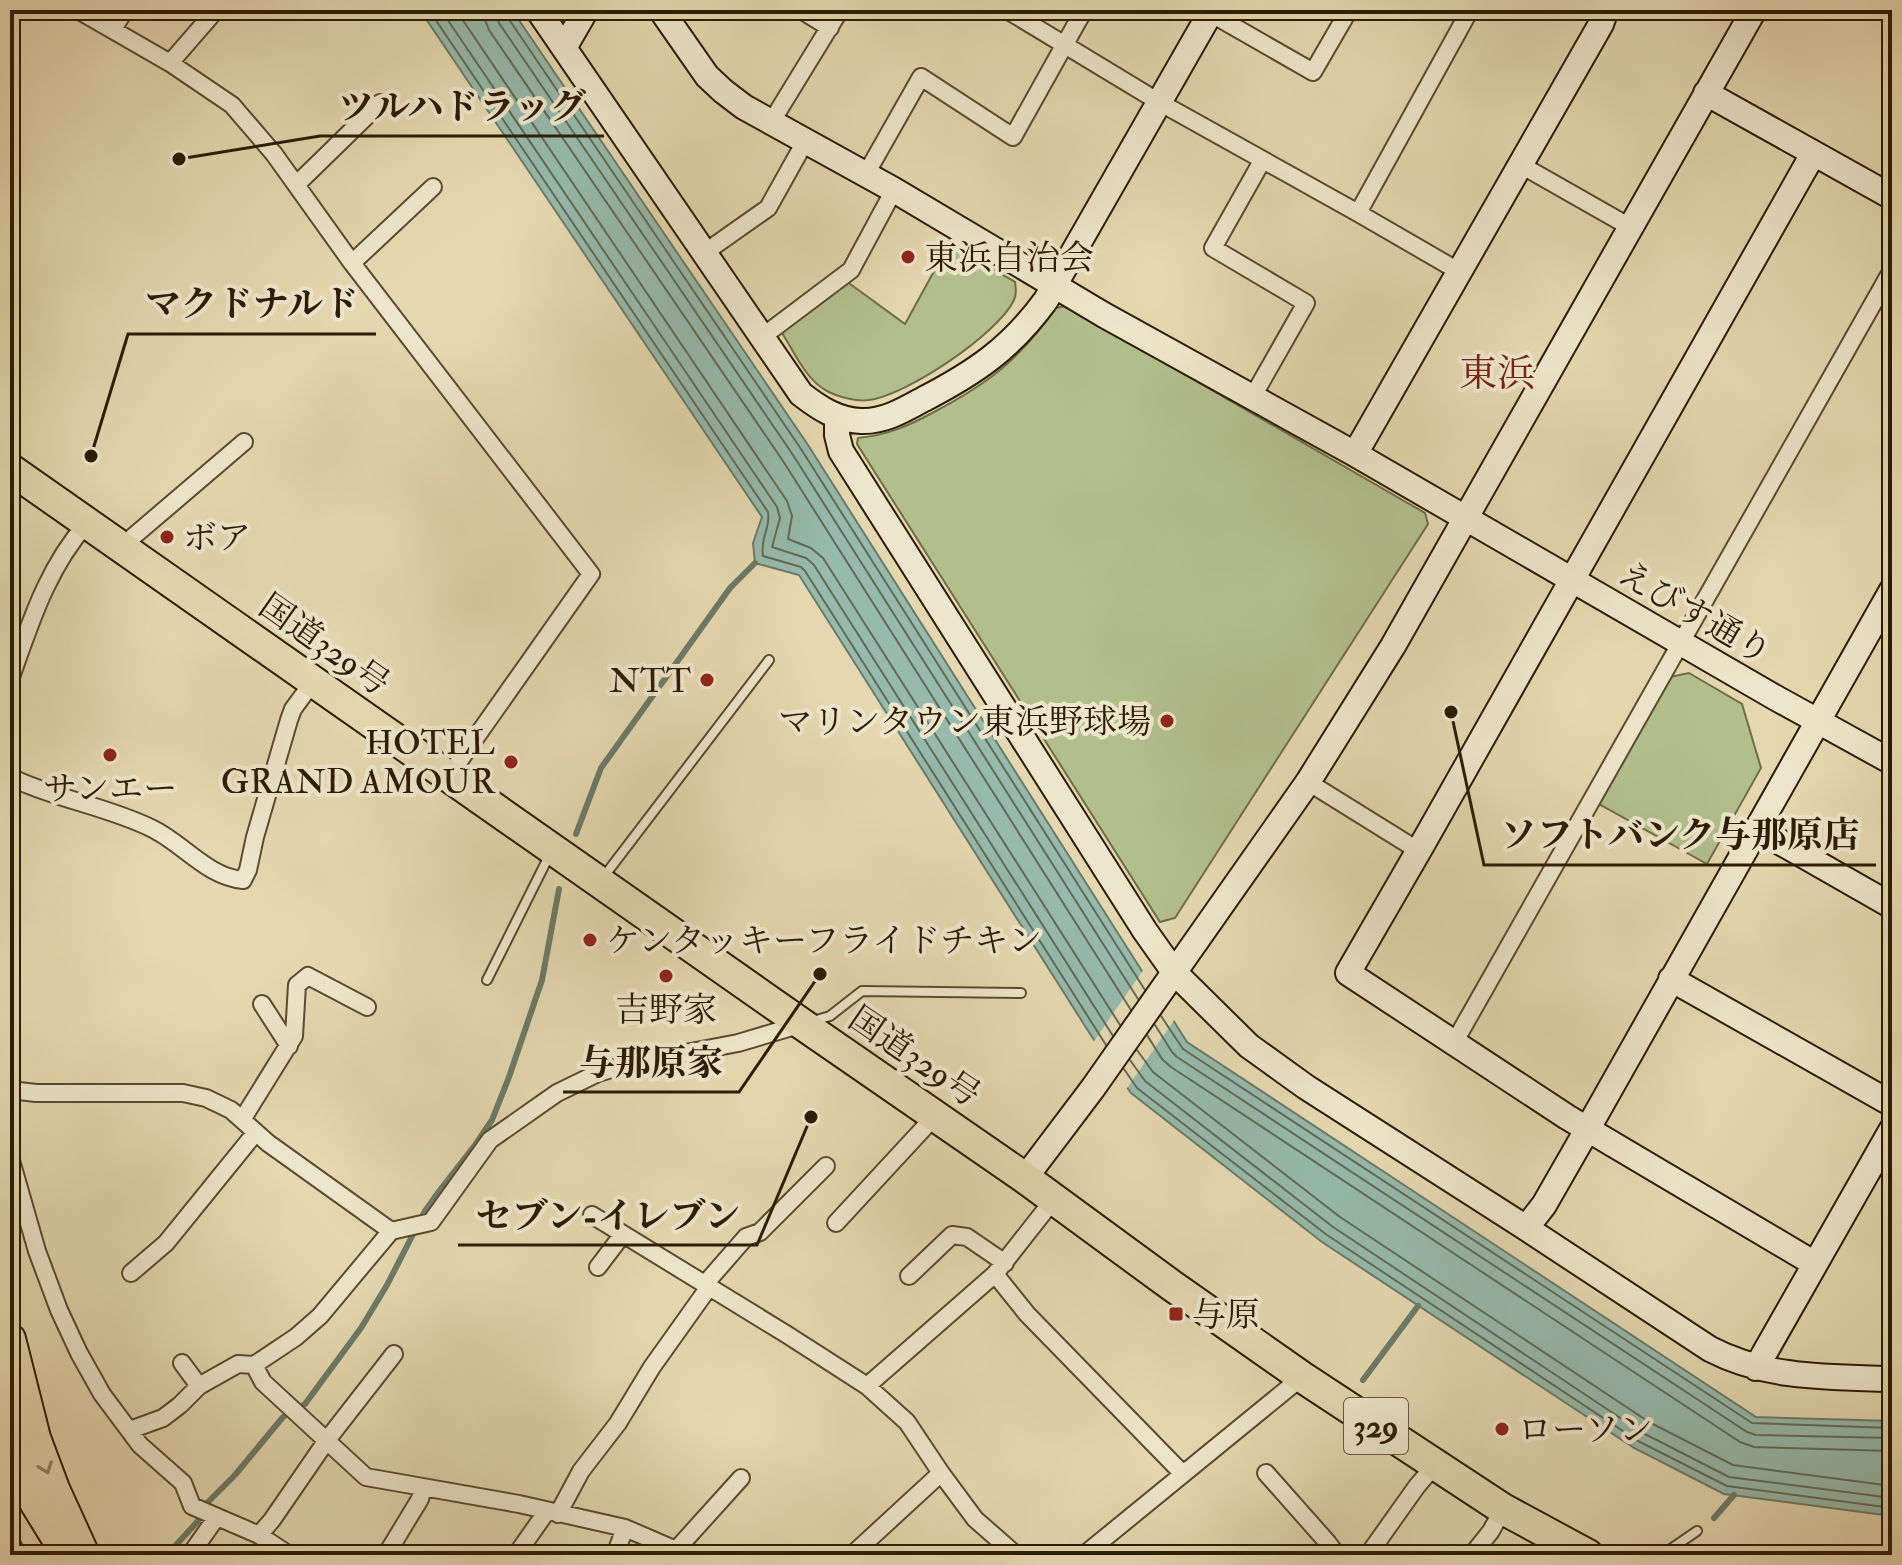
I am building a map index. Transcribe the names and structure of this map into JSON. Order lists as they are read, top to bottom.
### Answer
{
  "streets": {
    "highway": ["国道329号", "329"],
    "street": ["えびす通り"]
  },
  "districts": ["東浜"],
  "places": {
    "other": [
      "ツルハドラッグ",
      "東浜自治会",
      "マクドナルド",
      "ボア",
      "NTT",
      "ソフトバンク与那原店",
      "マリンタウン東浜野球場",
      "サンエー",
      "HOTEL GRAND AMOUR",
      "ケンタッキーフライドチキン",
      "与那原家",
      "吉野家",
      "セブン-イレブン",
      "ローソン"
    ],
    "transit": ["与原"]
  }
}
